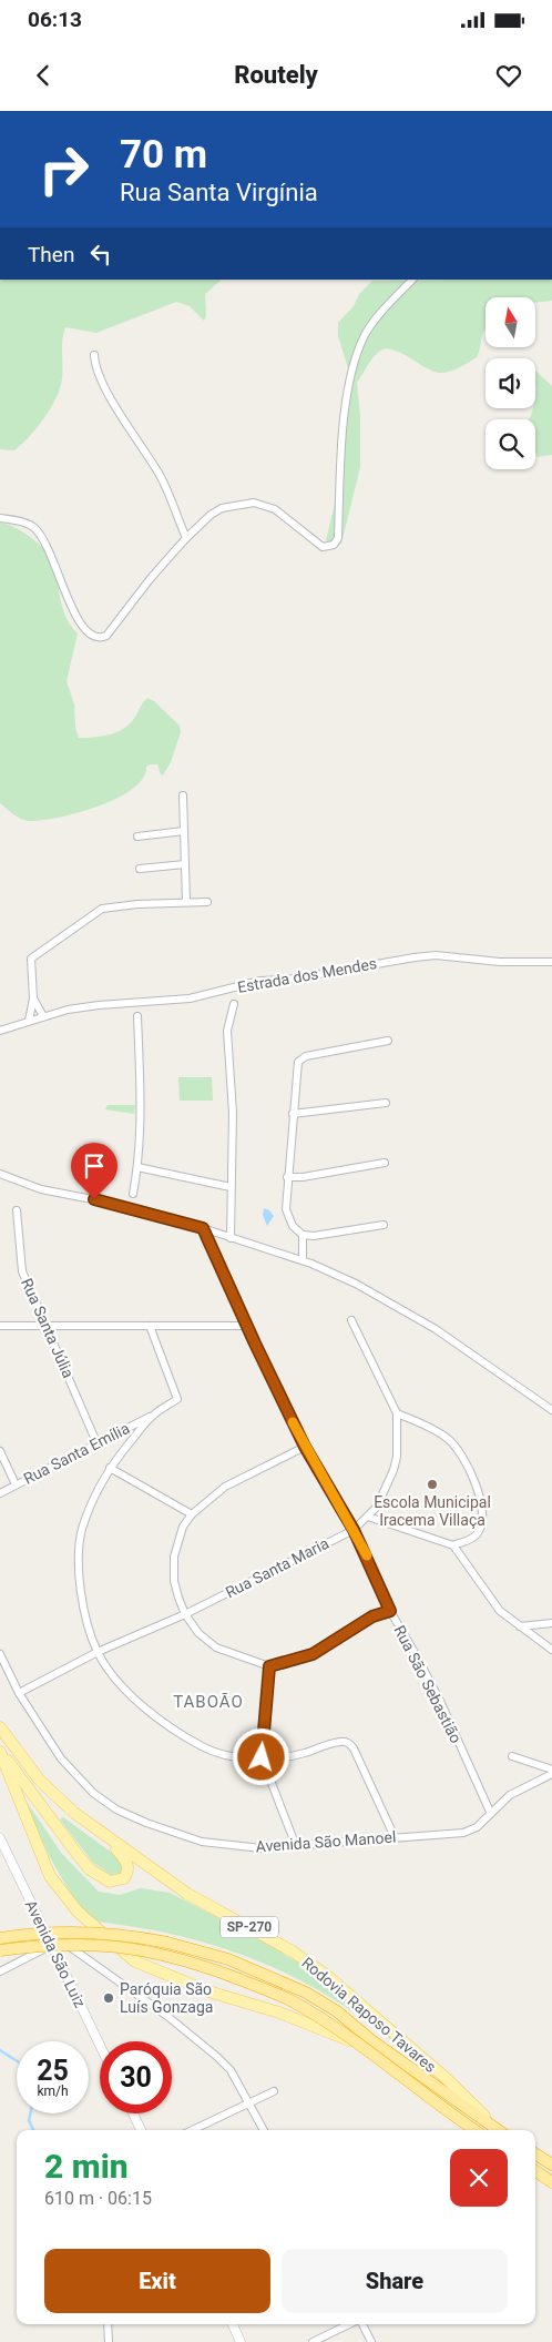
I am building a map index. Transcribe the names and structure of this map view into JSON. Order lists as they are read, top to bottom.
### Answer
{
  "streets": {
    "highway": ["SP-270", "Rodovia Raposo Tavares"],
    "street": [
      "Estrada dos Mendes",
      "Rua Santa Júlia",
      "Rua Santa Emília",
      "Rua Santa Maria",
      "Rua São Sebastião",
      "Avenida São Manoel",
      "Avenida São Luiz"
    ]
  },
  "crossings": [
    ["Rua Santa Júlia", "Rua Santa Emília"],
    ["Rua Santa Maria", "Rua São Sebastião"],
    ["Rua Santa Maria", "Avenida São Manoel"],
    ["Rua São Sebastião", "Avenida São Manoel"]
  ],
  "districts": ["TABOÃO"],
  "places": ["Escola Municipal Iracema Villaça", "Paróquia São Luís Gonzaga"],
  "north": "top",
  "page": {
    "status": "06:13",
    "header": "Routely",
    "turn": ["70 m", "Rua Santa Virgínia"],
    "then": "Then",
    "speed": "25 km/h",
    "limit": "30",
    "heading": ["2 min", "610 m · 06:15"],
    "buttons": ["Exit", "Share"]
  }
}
